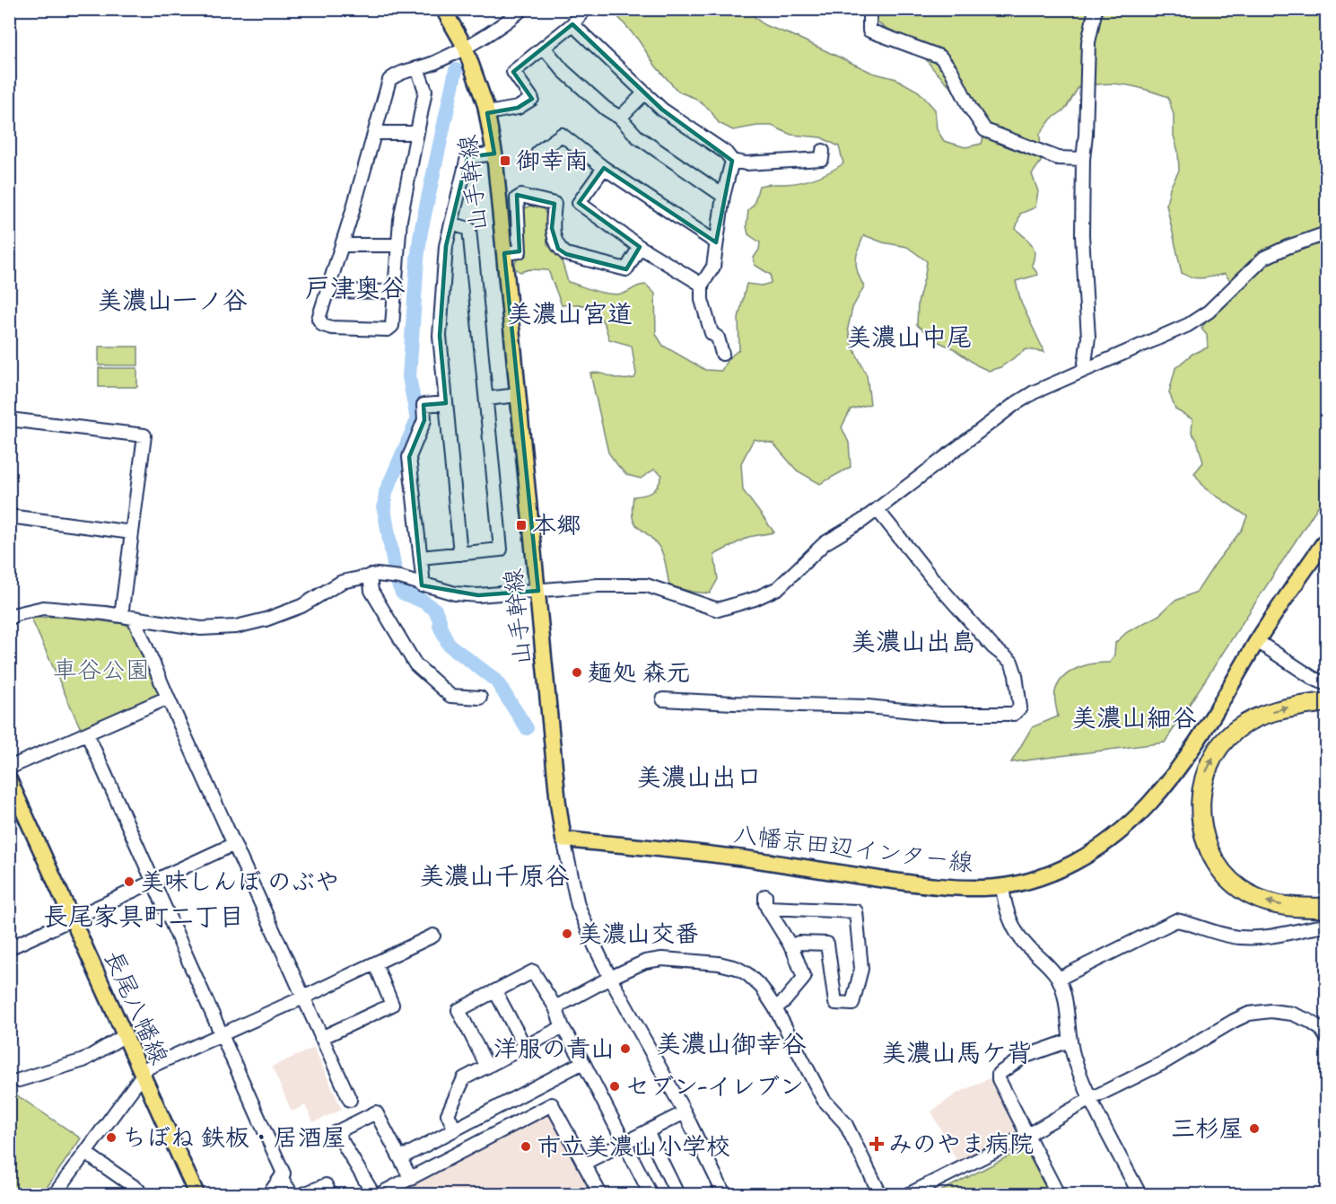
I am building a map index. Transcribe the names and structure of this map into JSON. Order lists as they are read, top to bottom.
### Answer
{
  "streets": {
    "main road": ["山手幹線", "八幡京田辺インター線", "長尾八幡線"]
  },
  "crossings": [
    ["山手幹線", "八幡京田辺インター線"]
  ],
  "districts": [
    "戸津奥谷",
    "美濃山一ノ谷",
    "美濃山宮道",
    "美濃山中尾",
    "美濃山出島",
    "美濃山細谷",
    "美濃山出口",
    "美濃山千原谷",
    "長尾家具町二丁目",
    "美濃山御幸谷",
    "美濃山馬ケ背"
  ],
  "parks": ["車谷公園"],
  "places": {
    "transit": ["御幸南", "本郷"],
    "other": [
      "麺処 森元",
      "美味しんぼ のぶや",
      "美濃山交番",
      "洋服の青山",
      "セブン-イレブン",
      "三杉屋",
      "ちぼね 鉄板・居酒屋",
      "市立美濃山小学校"
    ],
    "health": ["みのやま病院"]
  }
}
